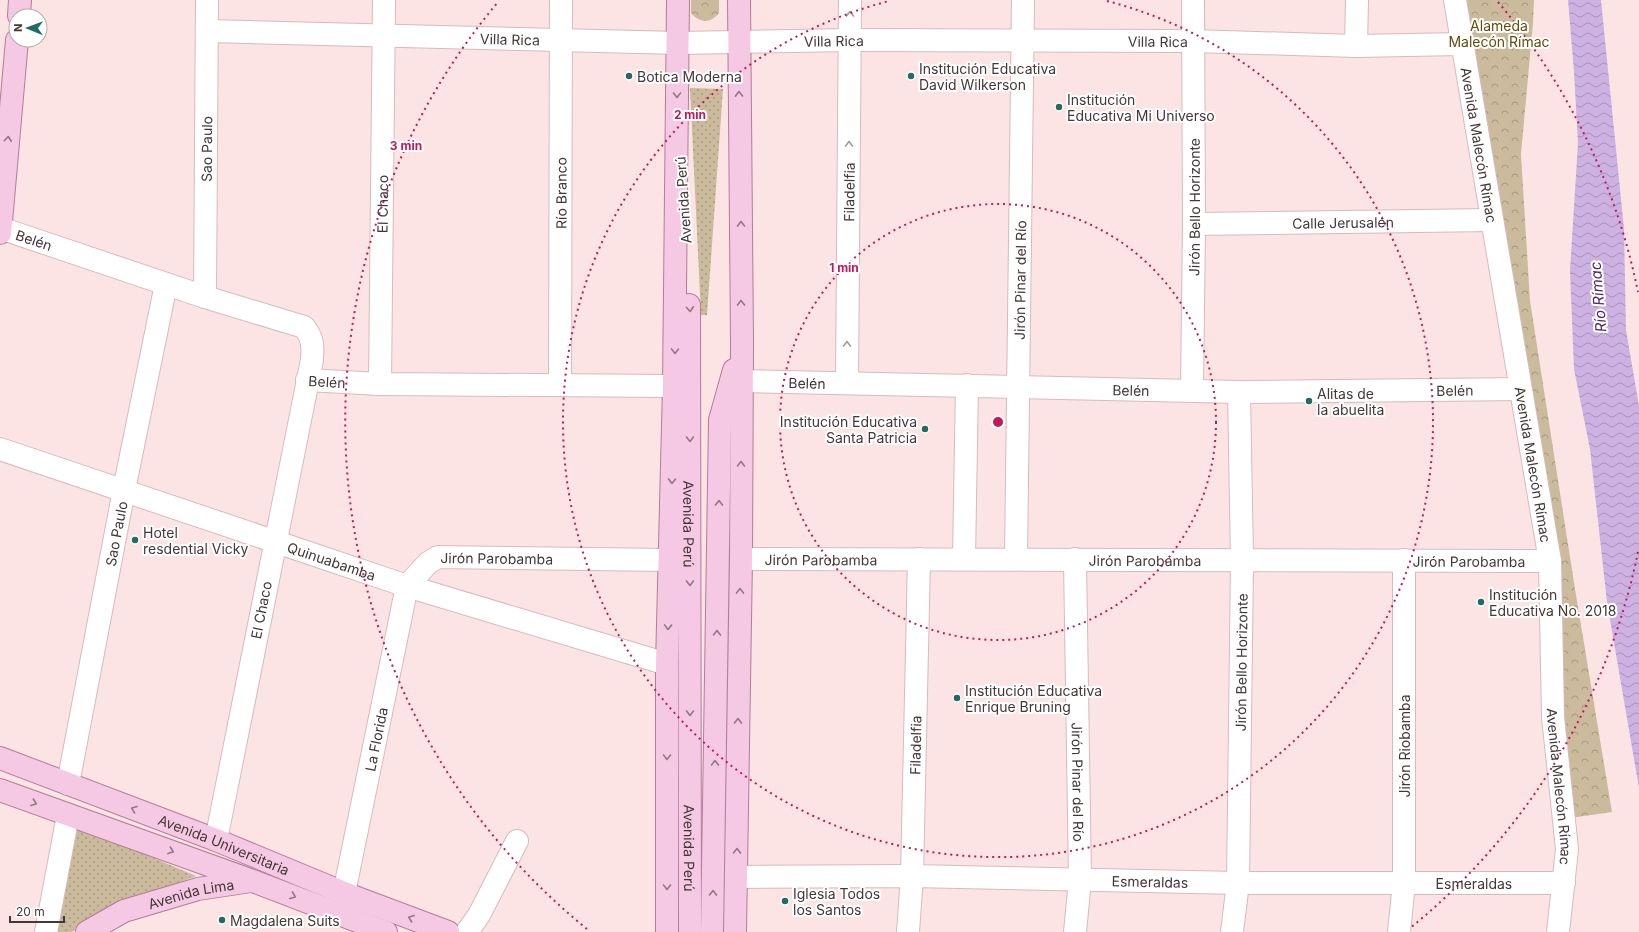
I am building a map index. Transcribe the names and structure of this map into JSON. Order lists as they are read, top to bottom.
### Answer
{
  "streets": {
    "main road": ["Avenida Perú", "Avenida Universitaria", "Avenida Lima"],
    "street": [
      "Villa Rica",
      "Avenida Malecón Rímac",
      "Sao Paulo",
      "Filadelfia",
      "Río Branco",
      "El Chaco",
      "Jirón Bello Horizonte",
      "Calle Jerusalén",
      "Belén",
      "Jirón Pinar del Río",
      "Jirón Parobamba",
      "Quinuabamba",
      "La Florida",
      "Jirón Riobamba",
      "Esmeraldas"
    ]
  },
  "crossings": [
    ["Villa Rica", "Avenida Malecón Rímac"],
    ["Villa Rica", "Sao Paulo"],
    ["Villa Rica", "Filadelfia"],
    ["Villa Rica", "Río Branco"],
    ["Villa Rica", "Avenida Perú"],
    ["Villa Rica", "El Chaco"],
    ["Villa Rica", "Jirón Bello Horizonte"],
    ["Villa Rica", "Jirón Pinar del Río"],
    ["Avenida Malecón Rímac", "Calle Jerusalén"],
    ["Avenida Malecón Rímac", "Belén"],
    ["Avenida Malecón Rímac", "Jirón Parobamba"],
    ["Avenida Malecón Rímac", "Esmeraldas"],
    ["Sao Paulo", "Belén"],
    ["Sao Paulo", "Quinuabamba"],
    ["Sao Paulo", "Avenida Universitaria"],
    ["Filadelfia", "Belén"],
    ["Filadelfia", "Jirón Parobamba"],
    ["Filadelfia", "Esmeraldas"],
    ["Río Branco", "Belén"],
    ["Avenida Perú", "Belén"],
    ["Avenida Perú", "Jirón Parobamba"],
    ["Avenida Perú", "Quinuabamba"],
    ["Avenida Perú", "Esmeraldas"],
    ["El Chaco", "Belén"],
    ["El Chaco", "Quinuabamba"],
    ["El Chaco", "Avenida Universitaria"],
    ["Jirón Bello Horizonte", "Calle Jerusalén"],
    ["Jirón Bello Horizonte", "Belén"],
    ["Jirón Bello Horizonte", "Jirón Parobamba"],
    ["Jirón Bello Horizonte", "Esmeraldas"],
    ["Belén", "Jirón Pinar del Río"],
    ["Jirón Pinar del Río", "Jirón Parobamba"],
    ["Jirón Pinar del Río", "Esmeraldas"],
    ["Jirón Parobamba", "Quinuabamba"],
    ["Jirón Parobamba", "La Florida"],
    ["Jirón Parobamba", "Jirón Riobamba"],
    ["Quinuabamba", "La Florida"],
    ["La Florida", "Avenida Universitaria"],
    ["Jirón Riobamba", "Esmeraldas"],
    ["Avenida Universitaria", "Avenida Lima"]
  ],
  "one_way": ["Filadelfia"],
  "water": ["Río Rímac"],
  "parks": ["Alameda Malecón Rímac"],
  "places": [
    "Botica Moderna",
    "Institución Educativa David Wilkerson",
    "Institución Educativa Mi Universo",
    "Alitas de la abuelita",
    "Institución Educativa Santa Patricia",
    "Hotel resdential Vicky",
    "Institución Educativa No. 2018",
    "Institución Educativa Enrique Bruning",
    "Iglesia Todos los Santos",
    "Magdalena Suits"
  ],
  "scale_bar": "20 m",
  "north": "left",
  "rings": ["2 min", "3 min", "1 min"]
}
